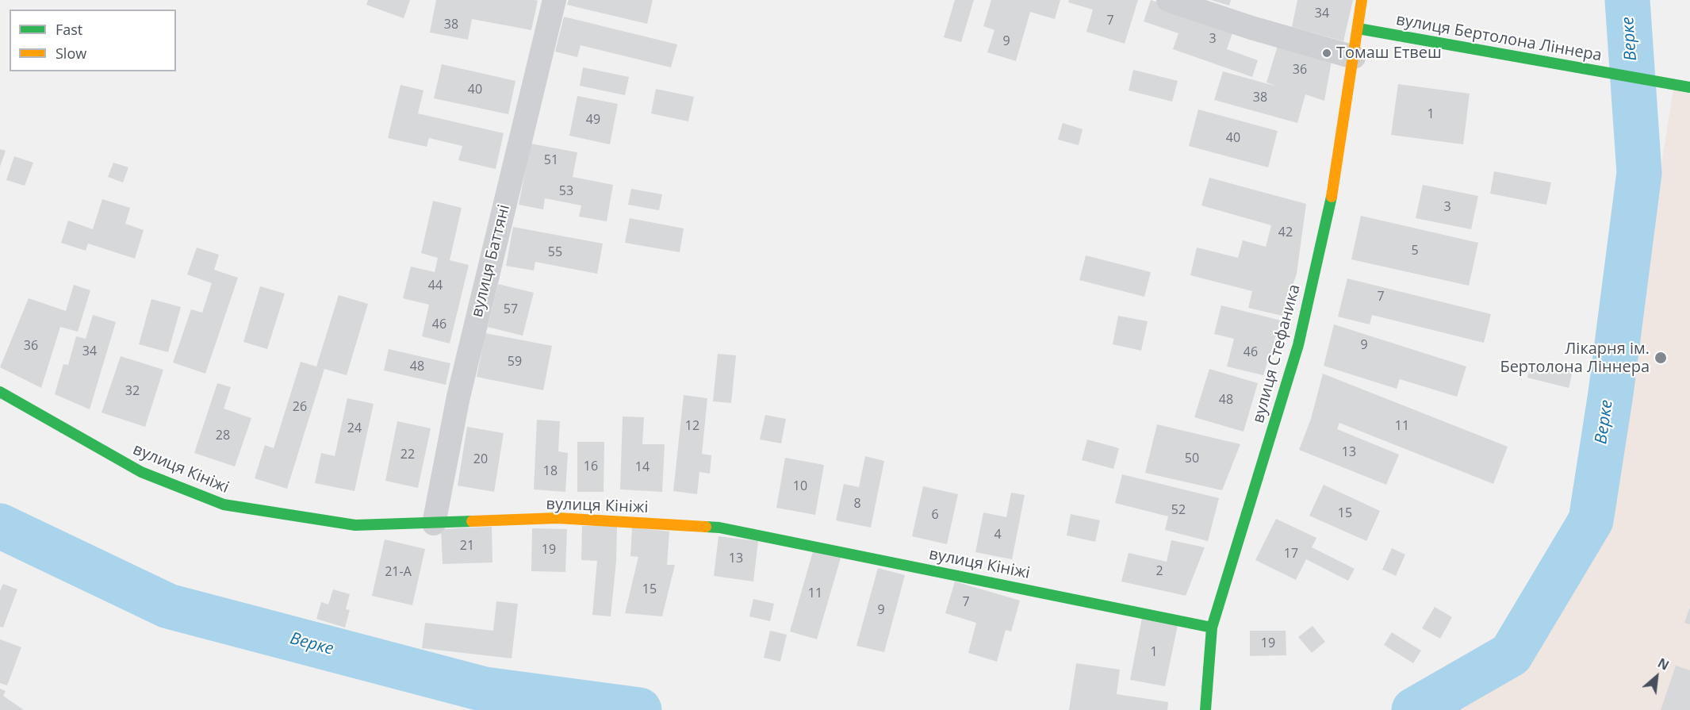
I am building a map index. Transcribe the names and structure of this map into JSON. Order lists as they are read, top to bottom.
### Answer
{
  "streets": {
    "street": [
      "вулиця Бертолона Ліннера",
      "вулиця Баттяні",
      "вулиця Стефаника",
      "вулиця Кініжі"
    ]
  },
  "crossings": [
    ["вулиця Бертолона Ліннера", "вулиця Стефаника"],
    ["вулиця Баттяні", "вулиця Кініжі"],
    ["вулиця Стефаника", "вулиця Кініжі"]
  ],
  "water": ["Верке"],
  "places": ["Томаш Етвеш", "Лікарня ім. Бертолона Ліннера"],
  "house_numbers": [
    "34",
    "7",
    "38",
    "3",
    "9",
    "36",
    "40",
    "38",
    "1",
    "49",
    "40",
    "51",
    "53",
    "3",
    "42",
    "5",
    "55",
    "44",
    "7",
    "57",
    "46",
    "9",
    "36",
    "34",
    "46",
    "59",
    "48",
    "32",
    "48",
    "26",
    "12",
    "11",
    "24",
    "28",
    "13",
    "22",
    "50",
    "20",
    "16",
    "14",
    "18",
    "10",
    "8",
    "52",
    "15",
    "6",
    "4",
    "21",
    "19",
    "17",
    "13",
    "2",
    "21-А",
    "15",
    "11",
    "7",
    "9",
    "19",
    "1"
  ],
  "legend": ["Fast", "Slow"],
  "north": "top right"
}
